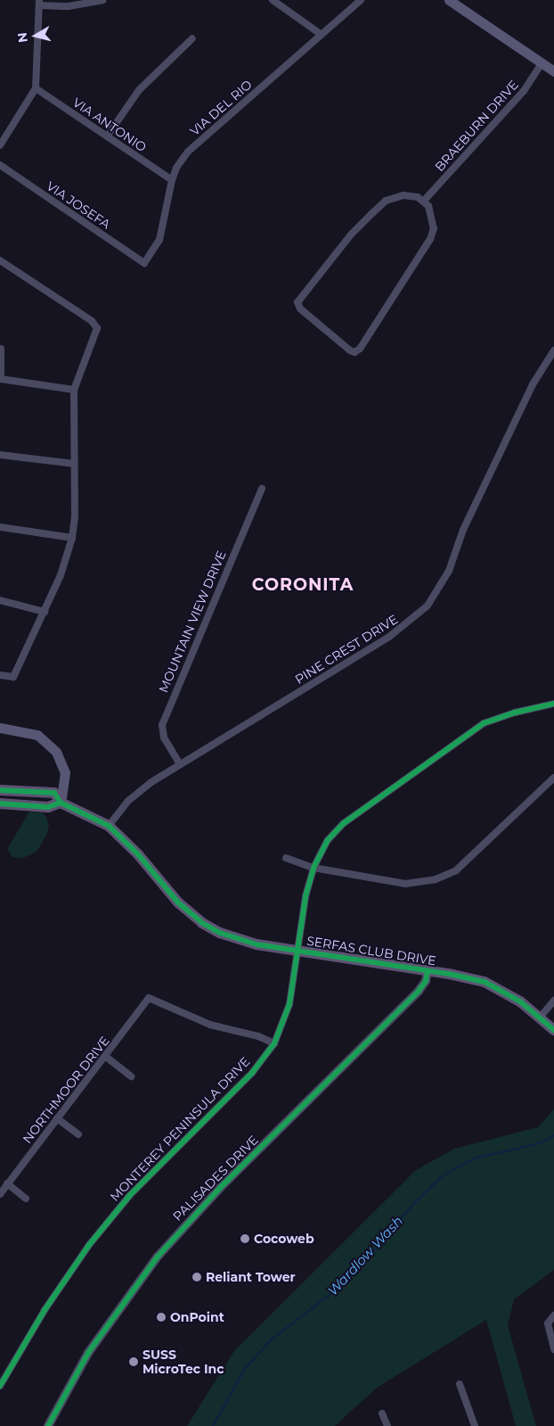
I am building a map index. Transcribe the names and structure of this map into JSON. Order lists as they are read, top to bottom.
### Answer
{
  "streets": {
    "main road": ["SERFAS CLUB DRIVE"],
    "street": [
      "VIA DEL RIO",
      "VIA ANTONIO",
      "BRAEBURN DRIVE",
      "VIA JOSEFA",
      "MOUNTAIN VIEW DRIVE",
      "PINE CREST DRIVE",
      "NORTHMOOR DRIVE",
      "MONTEREY PENINSULA DRIVE",
      "PALISADES DRIVE"
    ]
  },
  "crossings": [
    ["VIA DEL RIO", "VIA ANTONIO"],
    ["VIA DEL RIO", "VIA JOSEFA"],
    ["MOUNTAIN VIEW DRIVE", "PINE CREST DRIVE"],
    ["PINE CREST DRIVE", "SERFAS CLUB DRIVE"],
    ["SERFAS CLUB DRIVE", "MONTEREY PENINSULA DRIVE"],
    ["SERFAS CLUB DRIVE", "PALISADES DRIVE"],
    ["NORTHMOOR DRIVE", "MONTEREY PENINSULA DRIVE"]
  ],
  "districts": ["CORONITA"],
  "water": ["Wardlow Wash"],
  "places": [
    "Cocoweb",
    "Reliant Tower",
    "OnPoint",
    "SUSS MicroTec Inc"
  ],
  "north": "left"
}
